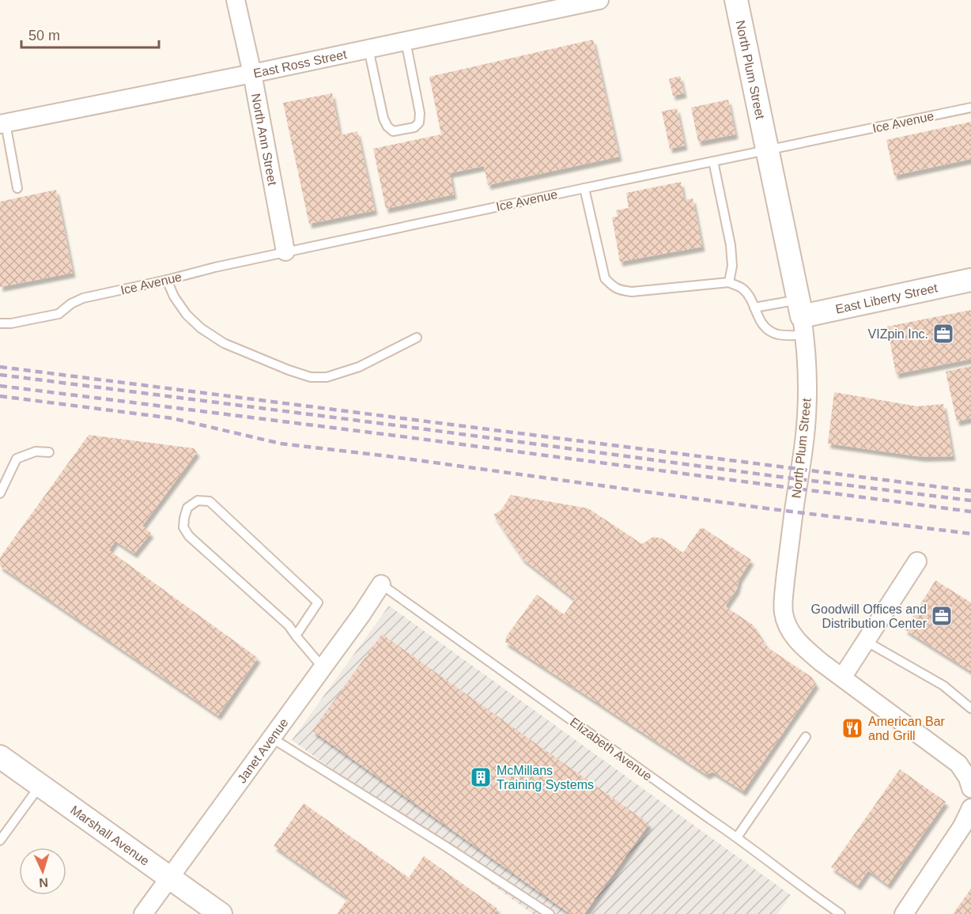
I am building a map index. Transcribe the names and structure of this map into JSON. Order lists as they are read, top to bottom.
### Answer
{
  "streets": {
    "street": [
      "East Ross Street",
      "North Plum Street",
      "North Ann Street",
      "East Liberty Street",
      "Janet Avenue",
      "Marshall Avenue"
    ],
    "lane": ["Ice Avenue", "Elizabeth Avenue"]
  },
  "crossings": [
    ["East Ross Street", "North Ann Street"],
    ["North Plum Street", "Ice Avenue"],
    ["North Plum Street", "East Liberty Street"],
    ["Ice Avenue", "North Ann Street"],
    ["Elizabeth Avenue", "Janet Avenue"],
    ["Janet Avenue", "Marshall Avenue"]
  ],
  "places": {
    "office": ["VIZpin Inc.", "Goodwill Offices and Distribution Center"],
    "restaurant": ["American Bar and Grill"],
    "building": ["McMillans Training Systems"]
  },
  "scale_bar": "50 m",
  "north": "bottom"
}
